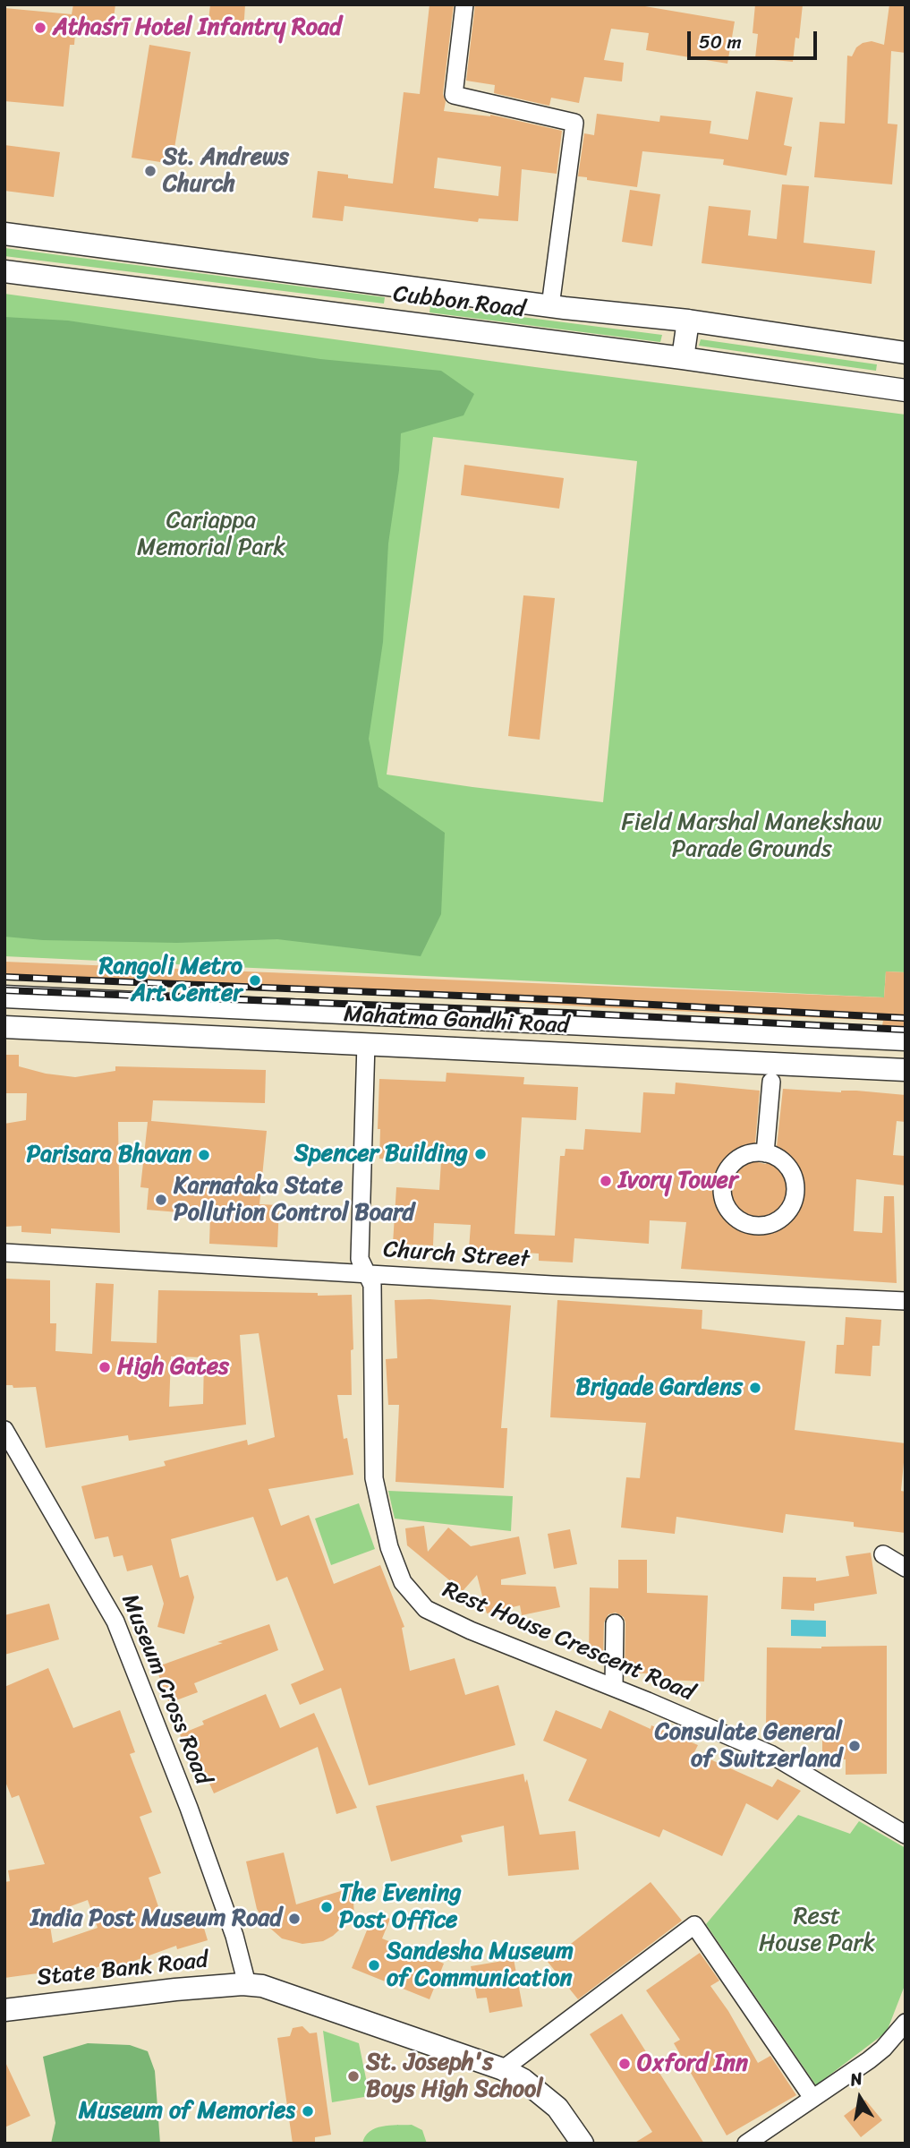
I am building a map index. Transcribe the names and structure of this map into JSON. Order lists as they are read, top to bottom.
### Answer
{
  "streets": {
    "main road": ["Cubbon Road", "Mahatma Gandhi Road", "State Bank Road"],
    "street": ["Church Street", "Rest House Crescent Road", "Museum Cross Road"]
  },
  "crossings": [
    ["Mahatma Gandhi Road", "Rest House Crescent Road"],
    ["Church Street", "Rest House Crescent Road"],
    ["Museum Cross Road", "State Bank Road"]
  ],
  "parks": ["Cariappa Memorial Park", "Field Marshal Manekshaw Parade Grounds", "Rest House Park"],
  "places": [
    "Athaśrī Hotel Infantry Road",
    "St. Andrews Church",
    "Rangoli Metro Art Center",
    "Spencer Building",
    "Parisara Bhavan",
    "Ivory Tower",
    "Karnataka State Pollution Control Board",
    "High Gates",
    "Brigade Gardens",
    "Consulate General of Switzerland",
    "The Evening Post Office",
    "India Post Museum Road",
    "Sandesha Museum of Communication",
    "Oxford Inn",
    "St. Joseph's Boys High School",
    "Museum of Memories"
  ],
  "scale_bar": "50 m",
  "north": "top"
}
